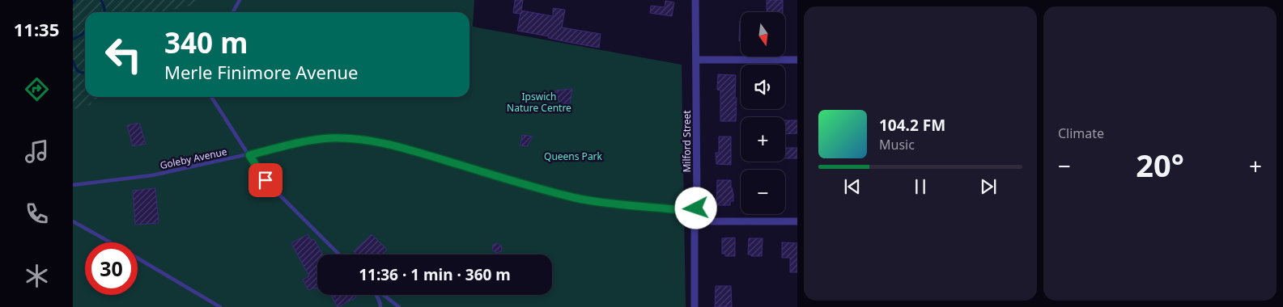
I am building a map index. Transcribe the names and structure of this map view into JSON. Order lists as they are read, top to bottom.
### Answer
{
  "streets": {
    "street": ["Milford Street"],
    "lane": ["Goleby Avenue"]
  },
  "crossings": [
    ["Milford Street", "Goleby Avenue"]
  ],
  "parks": ["Ipswich Nature Centre", "Queens Park"],
  "north": "bottom",
  "page": {
    "tabs": "11:35",
    "tile": "Climate",
    "map_buttons": ["+", "−"],
    "turn": ["340 m", "Merle Finimore Avenue"],
    "song": ["104.2 FM", "Music"],
    "heat": ["−", "20°", "+"],
    "limit": "30",
    "trip": "11:36 · 1 min · 360 m"
  }
}
